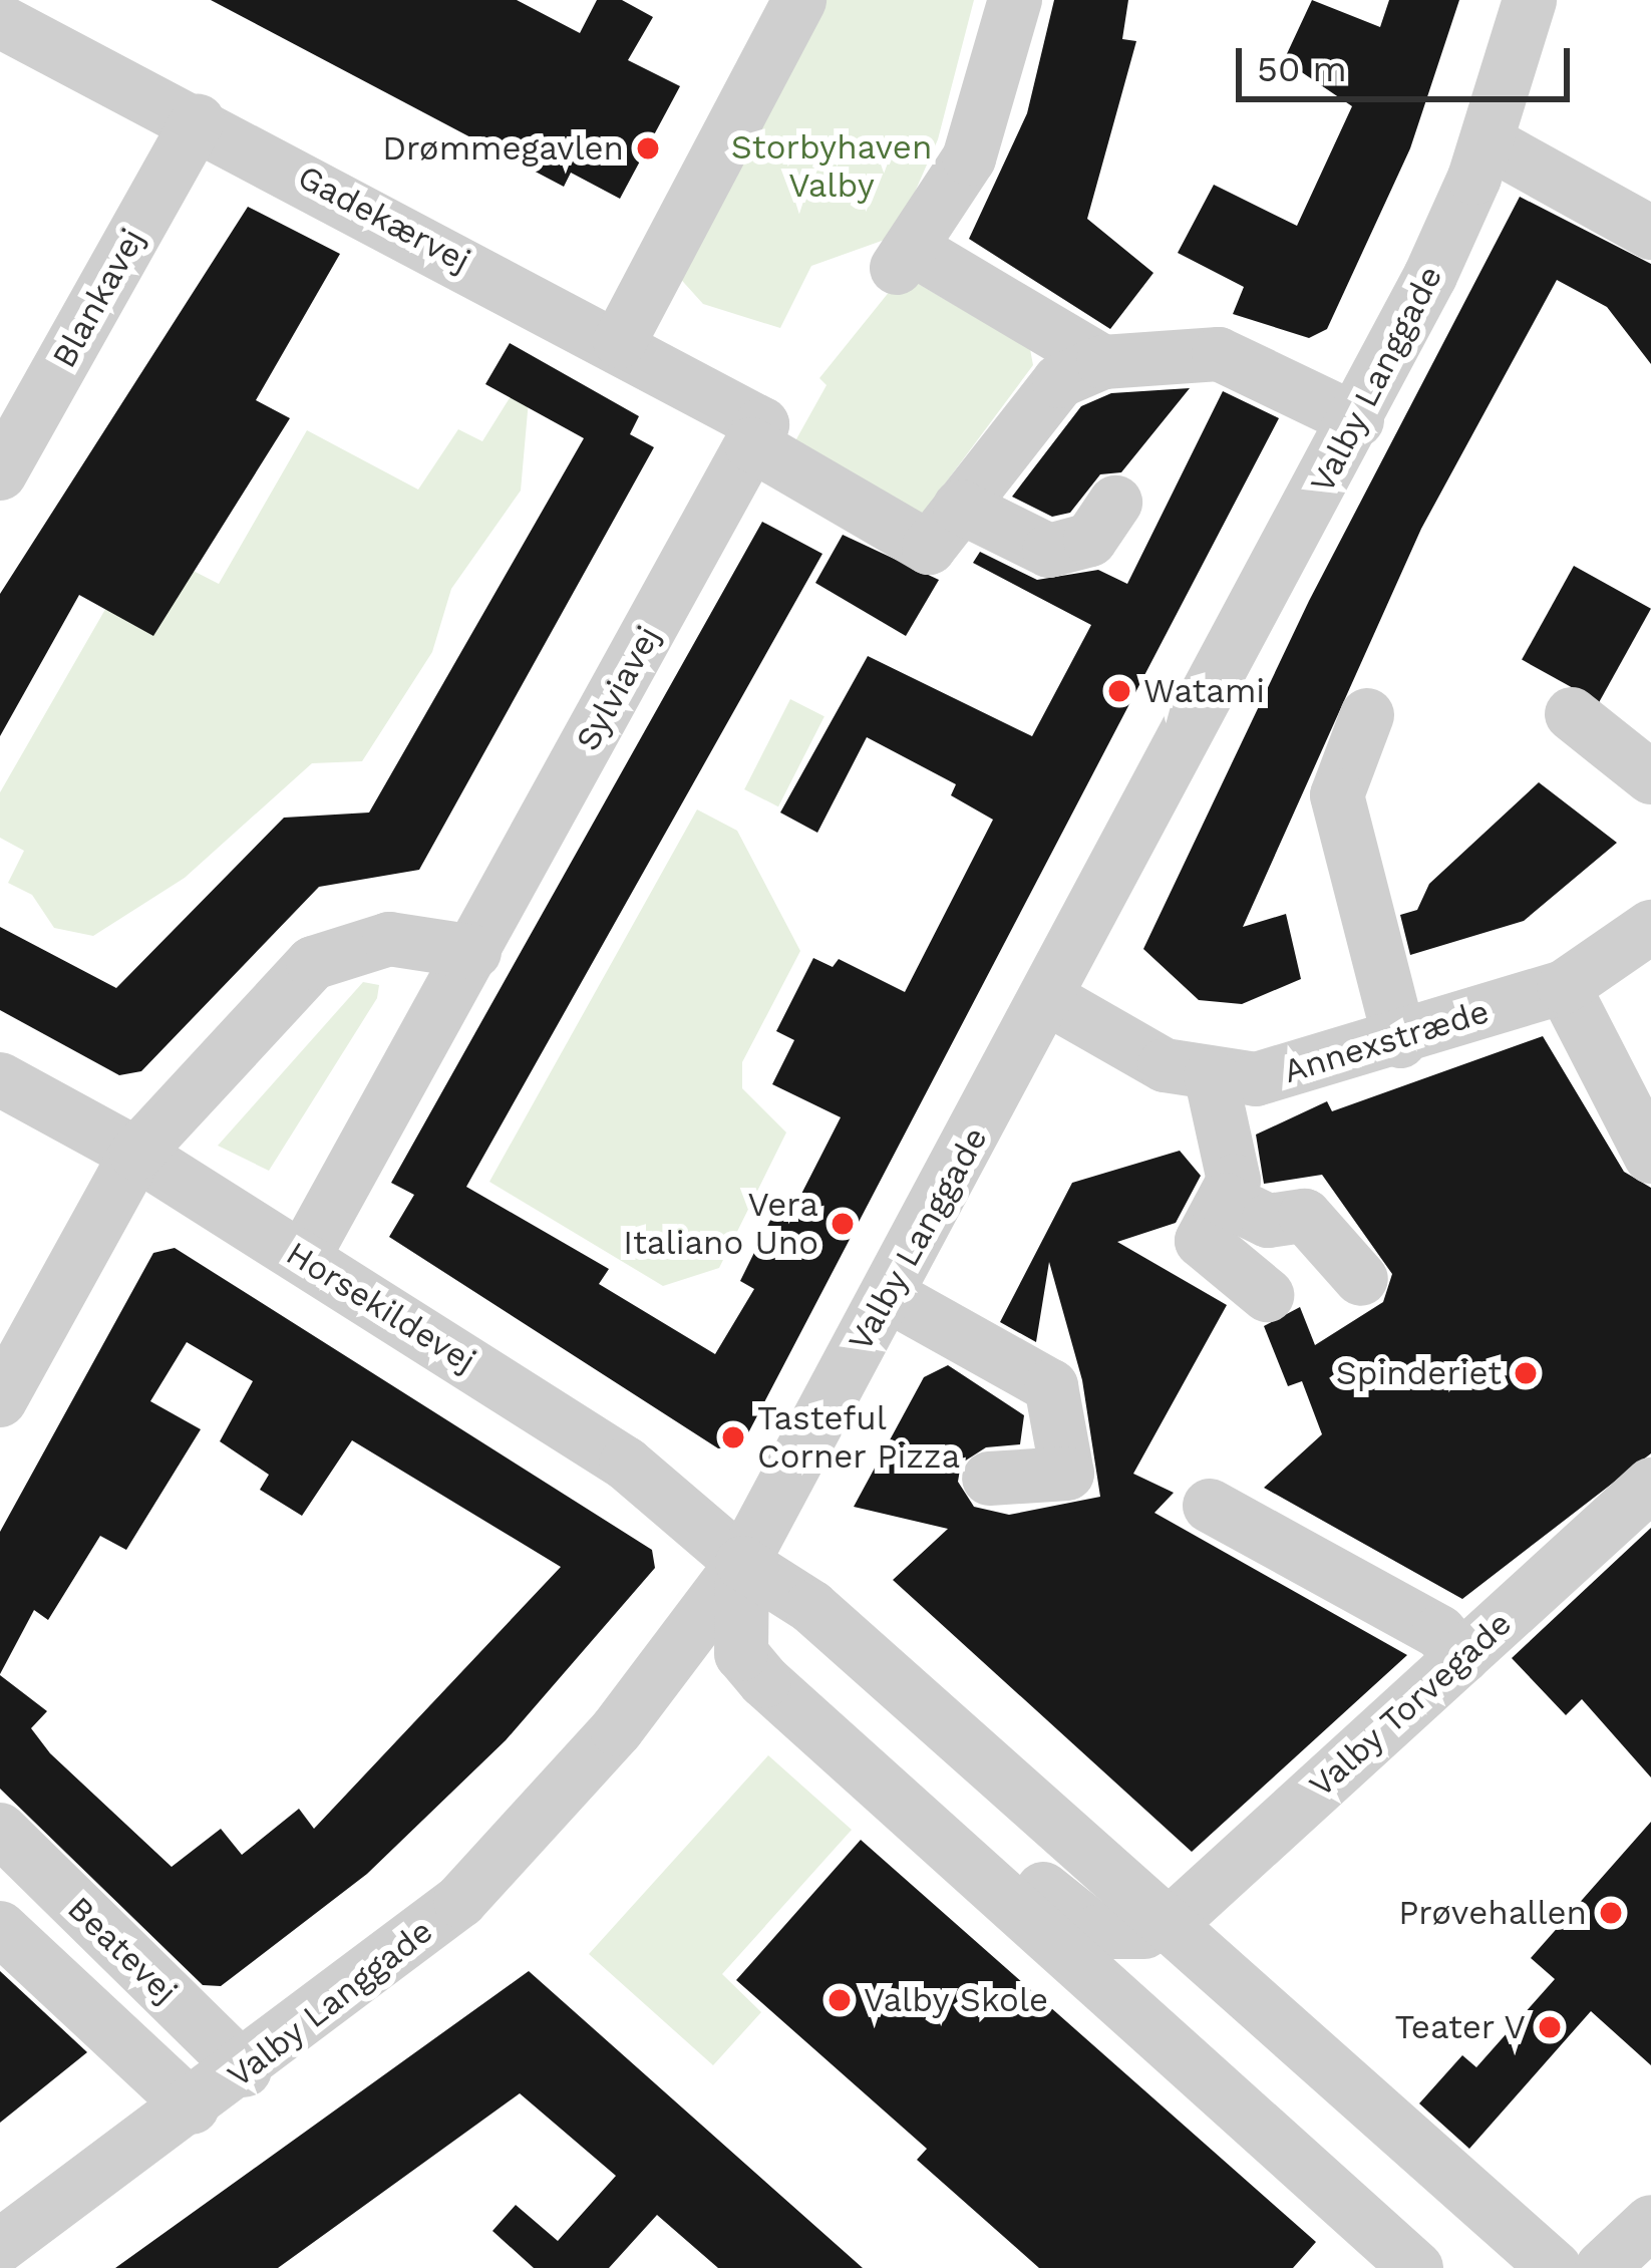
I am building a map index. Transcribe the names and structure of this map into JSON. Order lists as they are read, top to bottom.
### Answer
{
  "streets": {
    "street": [
      "Gadekærvej",
      "Blankavej",
      "Valby Langgade",
      "Sylviavej",
      "Annexstræde",
      "Horsekildevej",
      "Valby Torvegade",
      "Beatevej"
    ]
  },
  "crossings": [
    ["Gadekærvej", "Blankavej"],
    ["Gadekærvej", "Sylviavej"],
    ["Valby Langgade", "Annexstræde"],
    ["Valby Langgade", "Horsekildevej"],
    ["Valby Langgade", "Beatevej"],
    ["Sylviavej", "Horsekildevej"],
    ["Horsekildevej", "Valby Torvegade"]
  ],
  "parks": ["Storbyhaven Valby"],
  "places": [
    "Drømmegavlen",
    "Watami",
    "Vera Italiano Uno",
    "Spinderiet",
    "Tasteful Corner Pizza",
    "Prøvehallen",
    "Valby Skole",
    "Teater V"
  ],
  "scale_bar": "50 m"
}
